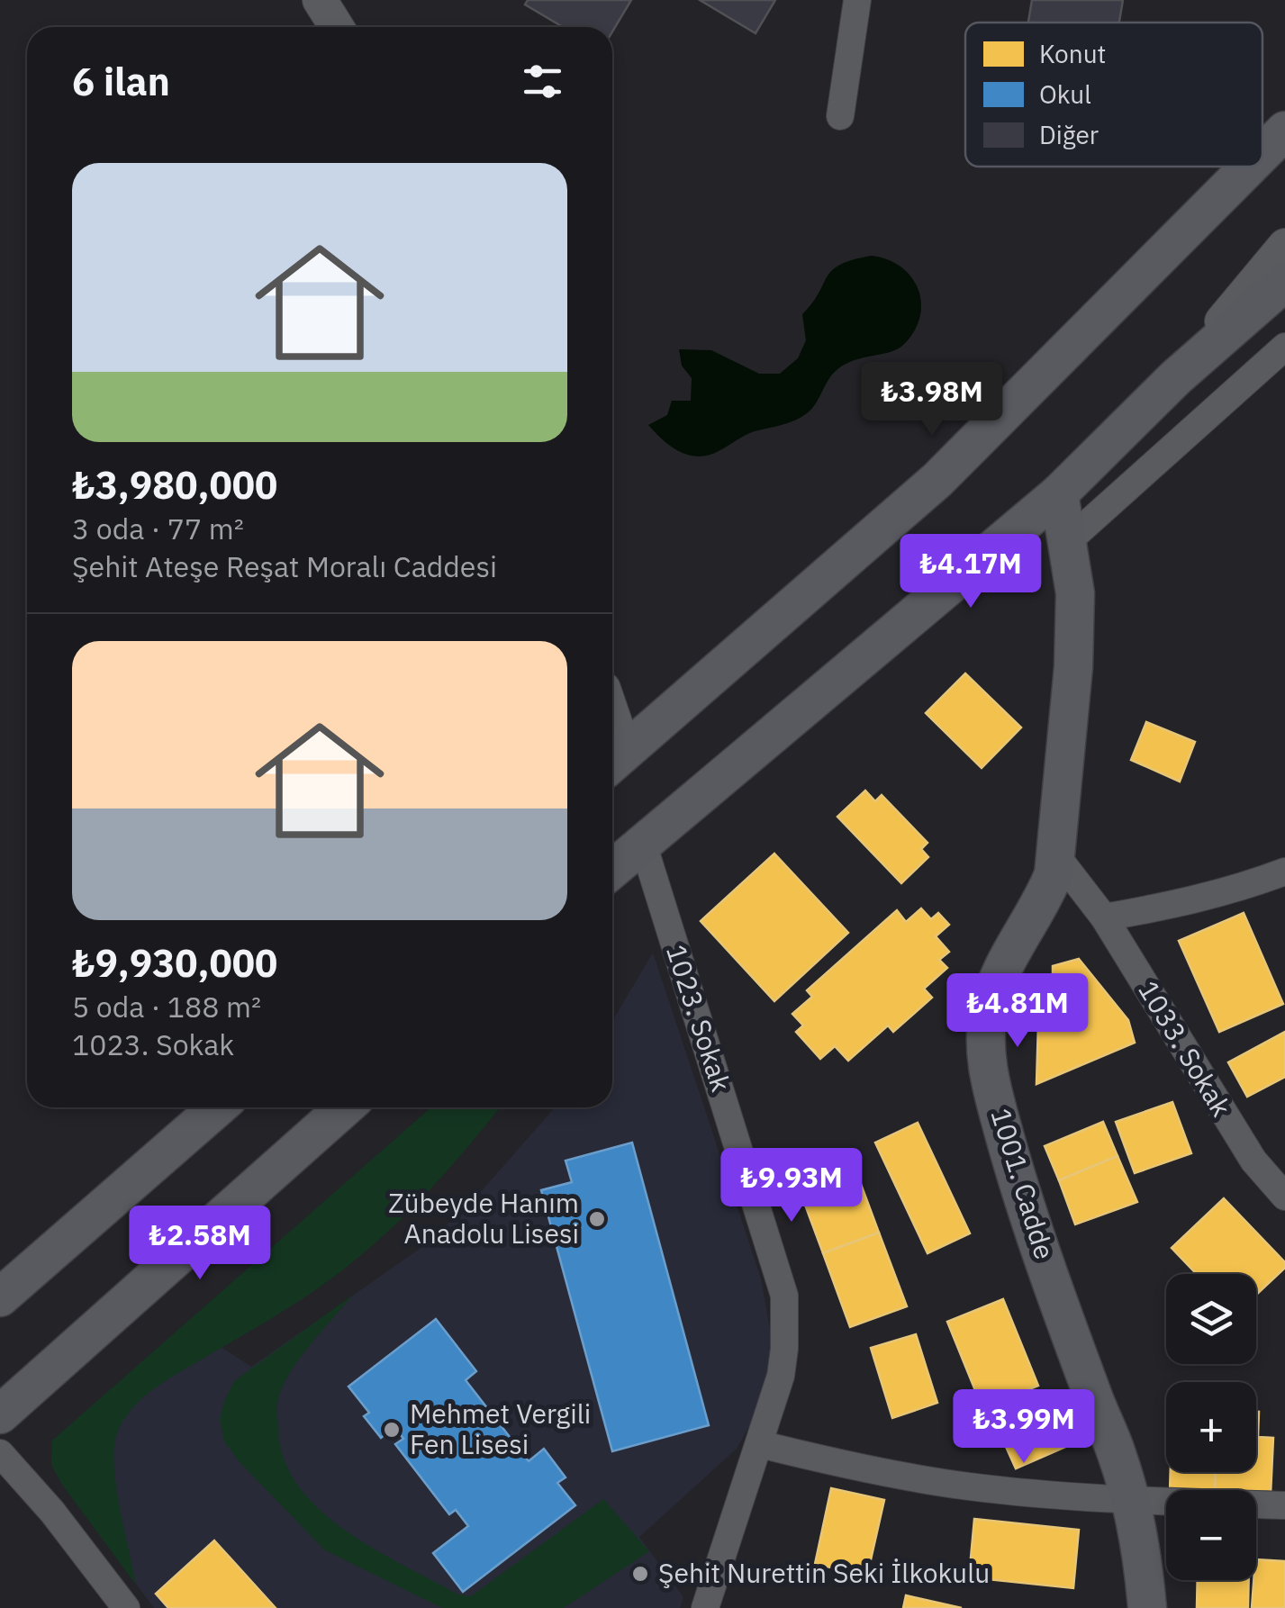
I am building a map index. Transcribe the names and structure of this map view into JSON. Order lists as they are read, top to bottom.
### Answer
{
  "streets": {
    "main road": ["1001. Cadde"],
    "street": ["1023. Sokak", "1033. Sokak"]
  },
  "crossings": [
    ["1033. Sokak", "1001. Cadde"]
  ],
  "places": ["Zübeyde Hanım Anadolu Lisesi", "Mehmet Vergili Fen Lisesi", "Şehit Nurettin Seki İlkokulu"],
  "legend": ["Konut", "Okul", "Diğer"],
  "page": {
    "heading": "6 ilan",
    "list": [
      {
        "name": "₺3,980,000",
        "note": "3 oda · 77 m² · Şehit Ateşe Reşat Moralı Caddesi"
      },
      {
        "name": "₺9,930,000",
        "note": "5 oda · 188 m² · 1023. Sokak"
      }
    ],
    "price": [
      "₺3.98M",
      "₺4.17M",
      "₺4.81M",
      "₺9.93M",
      "₺2.58M",
      "₺3.99M"
    ],
    "map_buttons": ["+", "−"]
  }
}
